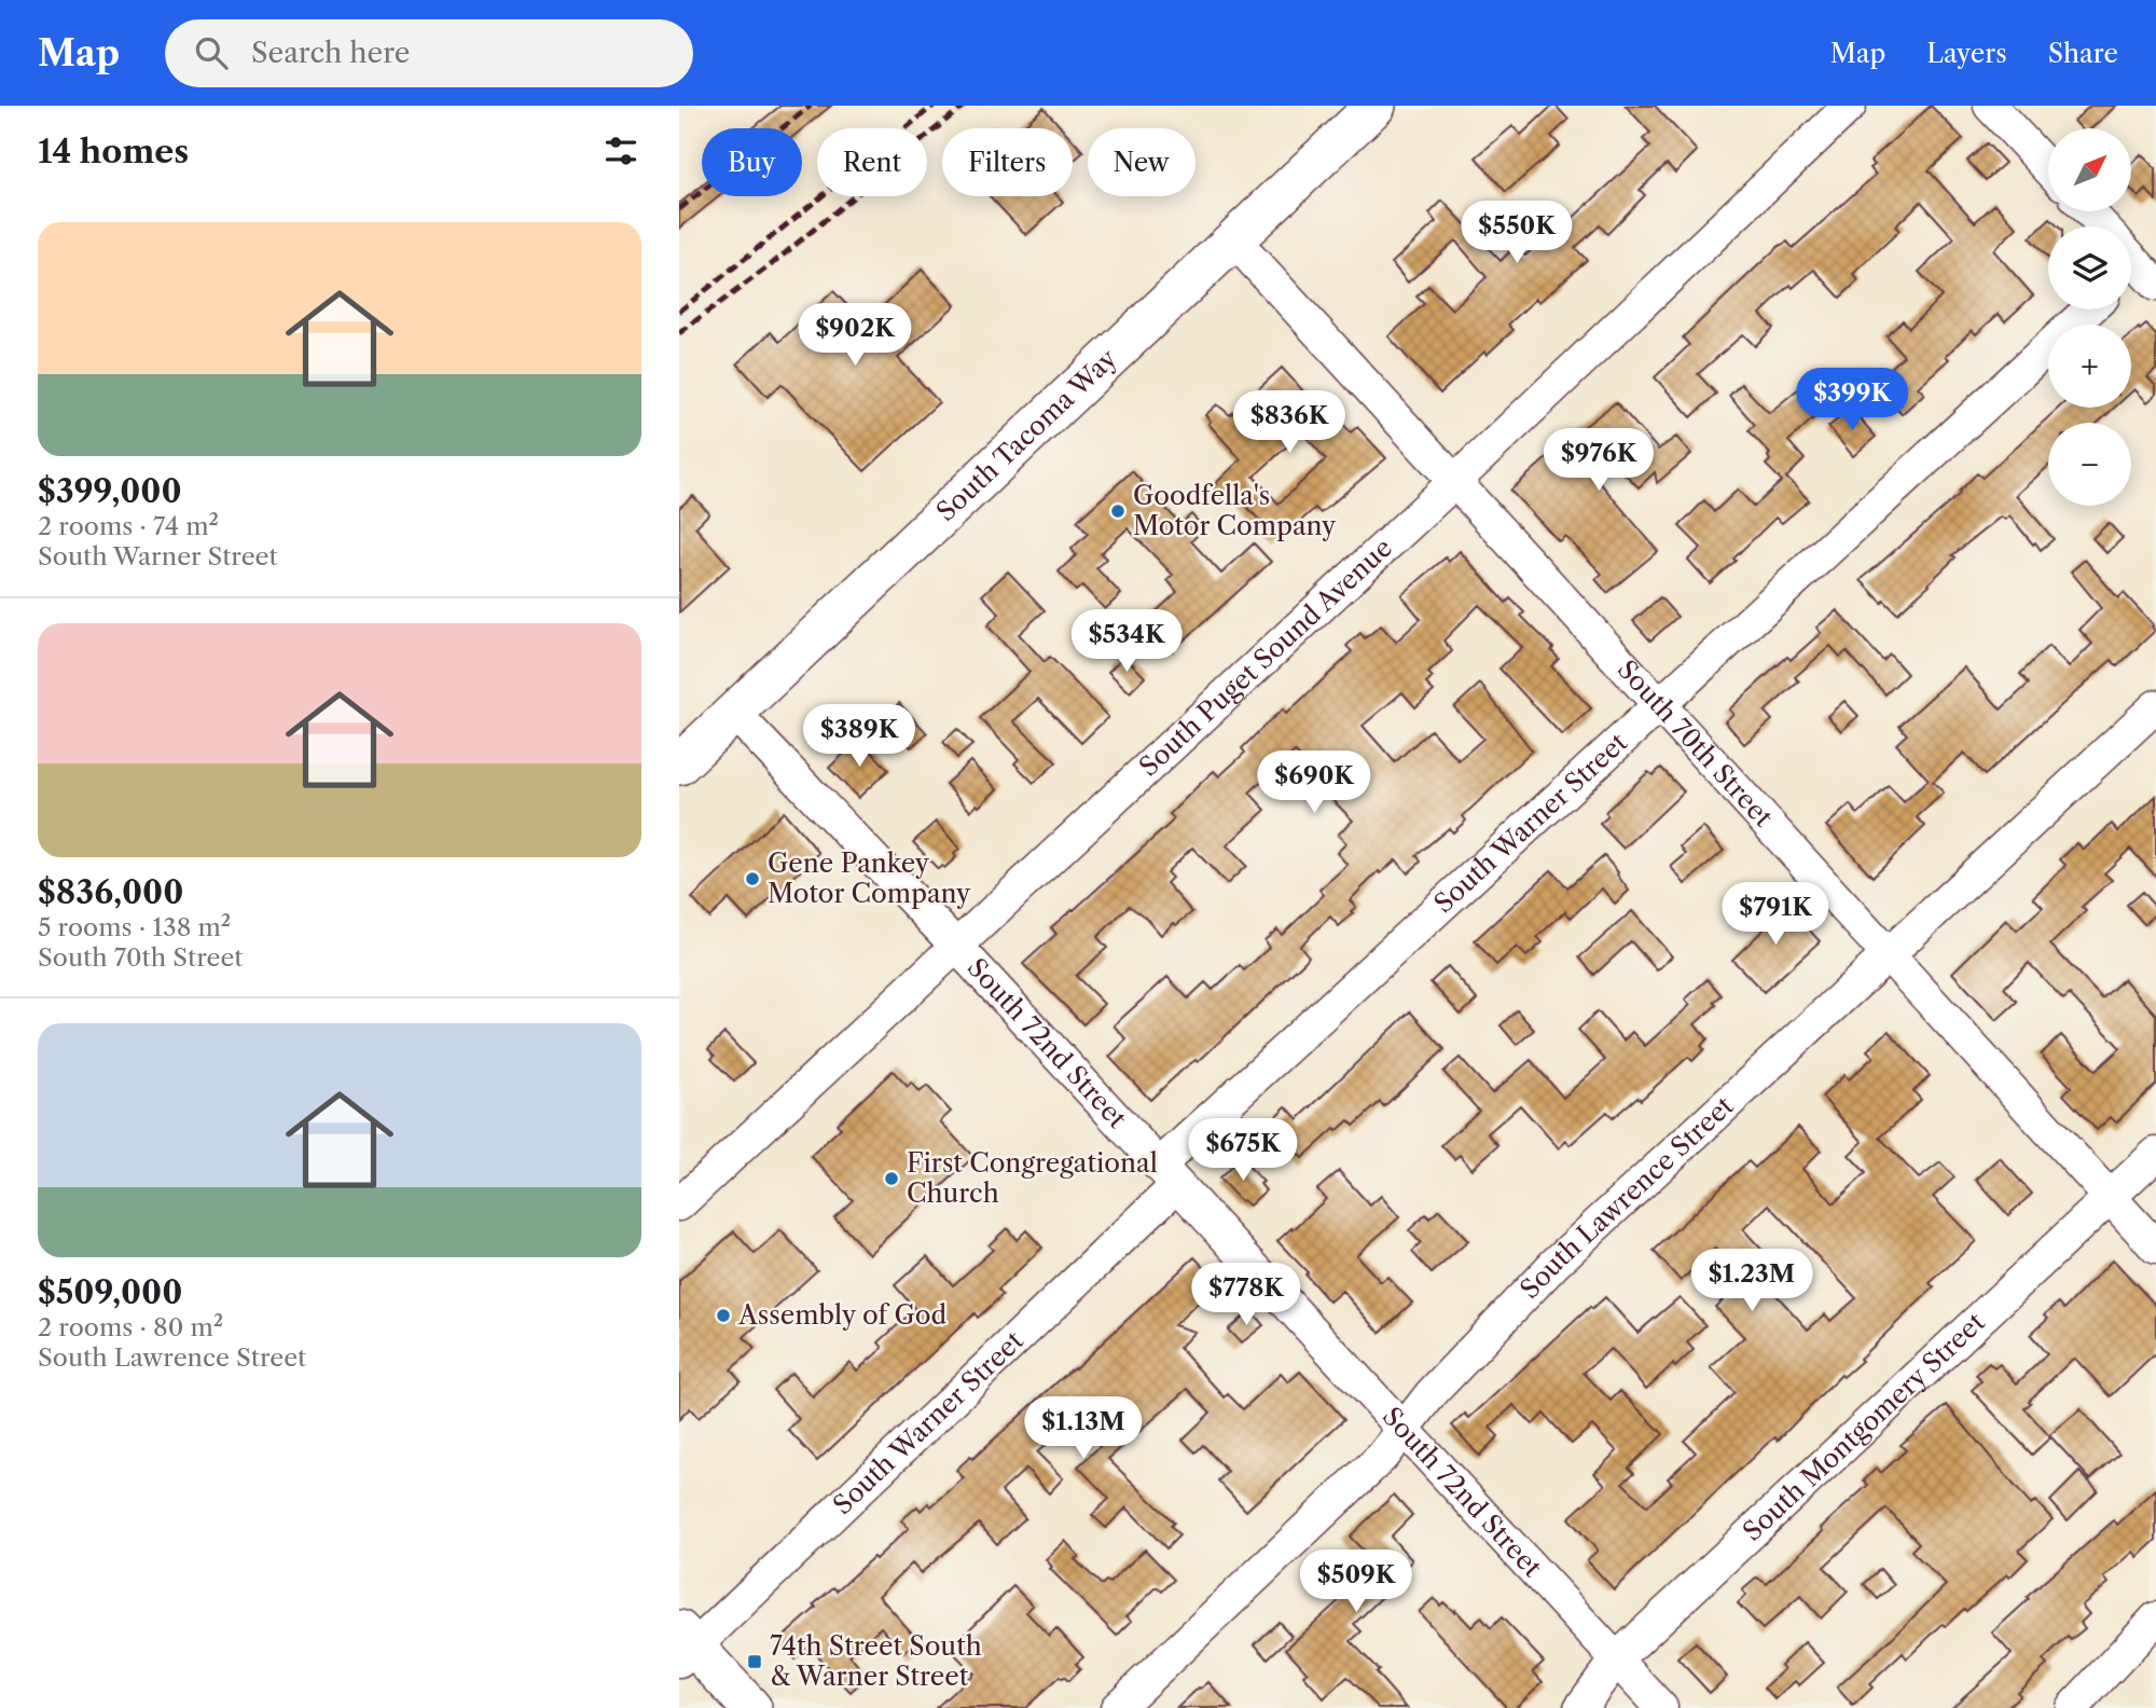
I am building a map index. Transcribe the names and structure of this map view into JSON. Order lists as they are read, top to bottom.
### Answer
{
  "streets": {
    "main road": ["South Tacoma Way"],
    "street": [
      "South Puget Sound Avenue",
      "South 70th Street",
      "South Warner Street",
      "South 72nd Street",
      "South Lawrence Street",
      "South Montgomery Street"
    ]
  },
  "crossings": [
    ["South Tacoma Way", "South 70th Street"],
    ["South Tacoma Way", "South 72nd Street"],
    ["South Puget Sound Avenue", "South 70th Street"],
    ["South Puget Sound Avenue", "South 72nd Street"],
    ["South 70th Street", "South Warner Street"],
    ["South 70th Street", "South Lawrence Street"],
    ["South 70th Street", "South Montgomery Street"],
    ["South Warner Street", "South 72nd Street"],
    ["South 72nd Street", "South Lawrence Street"],
    ["South 72nd Street", "South Montgomery Street"]
  ],
  "places": {
    "other": [
      "Goodfella's Motor Company",
      "Gene Pankey Motor Company",
      "First Congregational Church",
      "Assembly of God"
    ],
    "transit": ["74th Street South & Warner Street"]
  },
  "north": "top right",
  "page": {
    "header": "Map",
    "search": "Search here",
    "nav": ["Map", "Layers", "Share"],
    "heading": "14 homes",
    "map_buttons": ["+", "−"],
    "chip": [
      "Buy",
      "Rent",
      "Filters",
      "New"
    ],
    "list": [
      {
        "name": "$399,000",
        "note": "2 rooms · 74 m² · South Warner Street"
      },
      {
        "name": "$836,000",
        "note": "5 rooms · 138 m² · South 70th Street"
      },
      {
        "name": "$509,000",
        "note": "2 rooms · 80 m² · South Lawrence Street"
      }
    ],
    "price": [
      "$550K",
      "$902K",
      "$399K",
      "$836K",
      "$976K",
      "$534K",
      "$389K",
      "$690K",
      "$791K",
      "$675K",
      "$1.23M",
      "$778K",
      "$1.13M",
      "$509K"
    ]
  }
}
